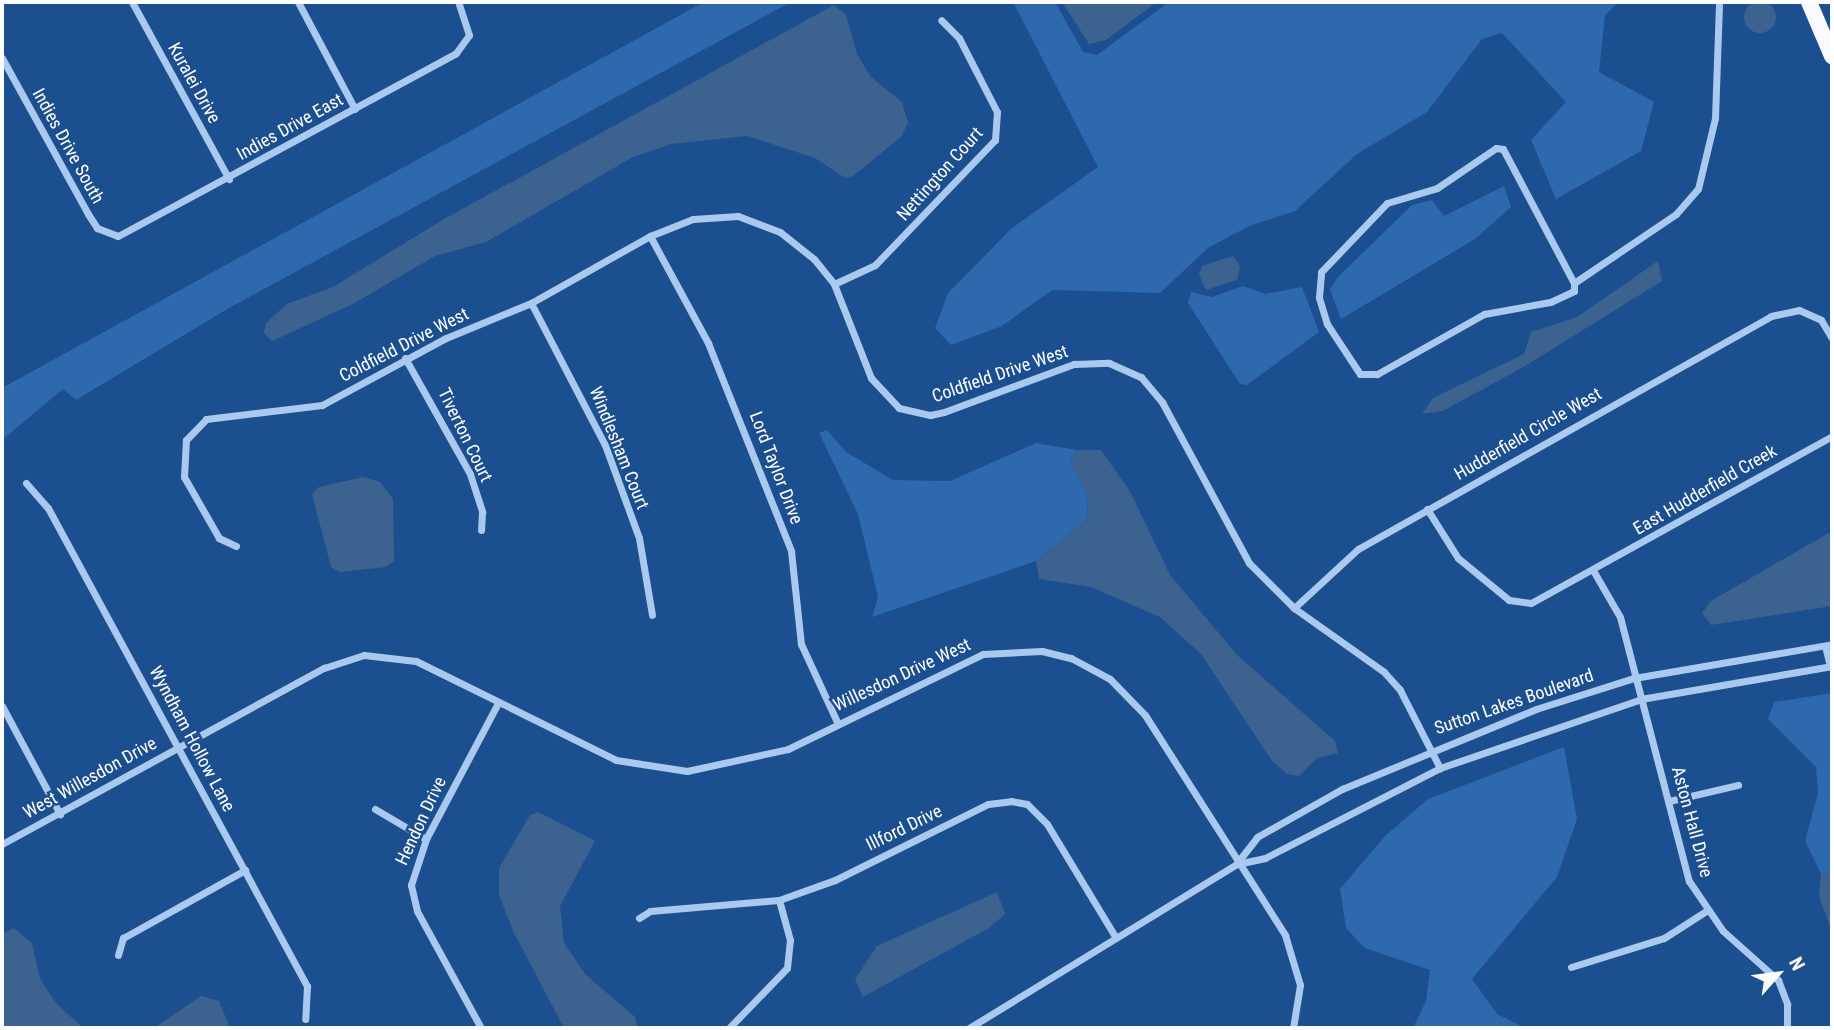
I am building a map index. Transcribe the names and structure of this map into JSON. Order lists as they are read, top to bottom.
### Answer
{
  "streets": {
    "street": [
      "Kuralei Drive",
      "Indies Drive East",
      "Indies Drive South",
      "Nettington Court",
      "Coldfield Drive West",
      "Hudderfield Circle West",
      "Tiverton Court",
      "Windlesham Court",
      "Lord Taylor Drive",
      "East Hudderfield Creek",
      "Willesdon Drive West",
      "Sutton Lakes Boulevard",
      "Wyndham Hollow Lane",
      "West Willesdon Drive",
      "Hendon Drive",
      "Aston Hall Drive",
      "Illford Drive"
    ]
  },
  "crossings": [
    ["Kuralei Drive", "Indies Drive East"],
    ["Indies Drive East", "Indies Drive South"],
    ["Nettington Court", "Coldfield Drive West"],
    ["Coldfield Drive West", "Hudderfield Circle West"],
    ["Coldfield Drive West", "Tiverton Court"],
    ["Coldfield Drive West", "Windlesham Court"],
    ["Coldfield Drive West", "Lord Taylor Drive"],
    ["Coldfield Drive West", "Sutton Lakes Boulevard"],
    ["Hudderfield Circle West", "East Hudderfield Creek"],
    ["Lord Taylor Drive", "Willesdon Drive West"],
    ["East Hudderfield Creek", "Aston Hall Drive"],
    ["Willesdon Drive West", "Sutton Lakes Boulevard"],
    ["Willesdon Drive West", "West Willesdon Drive"],
    ["Willesdon Drive West", "Hendon Drive"],
    ["Sutton Lakes Boulevard", "Aston Hall Drive"],
    ["Sutton Lakes Boulevard", "Illford Drive"],
    ["Wyndham Hollow Lane", "West Willesdon Drive"],
    ["West Willesdon Drive", "Hendon Drive"]
  ],
  "north": "top right"
}
